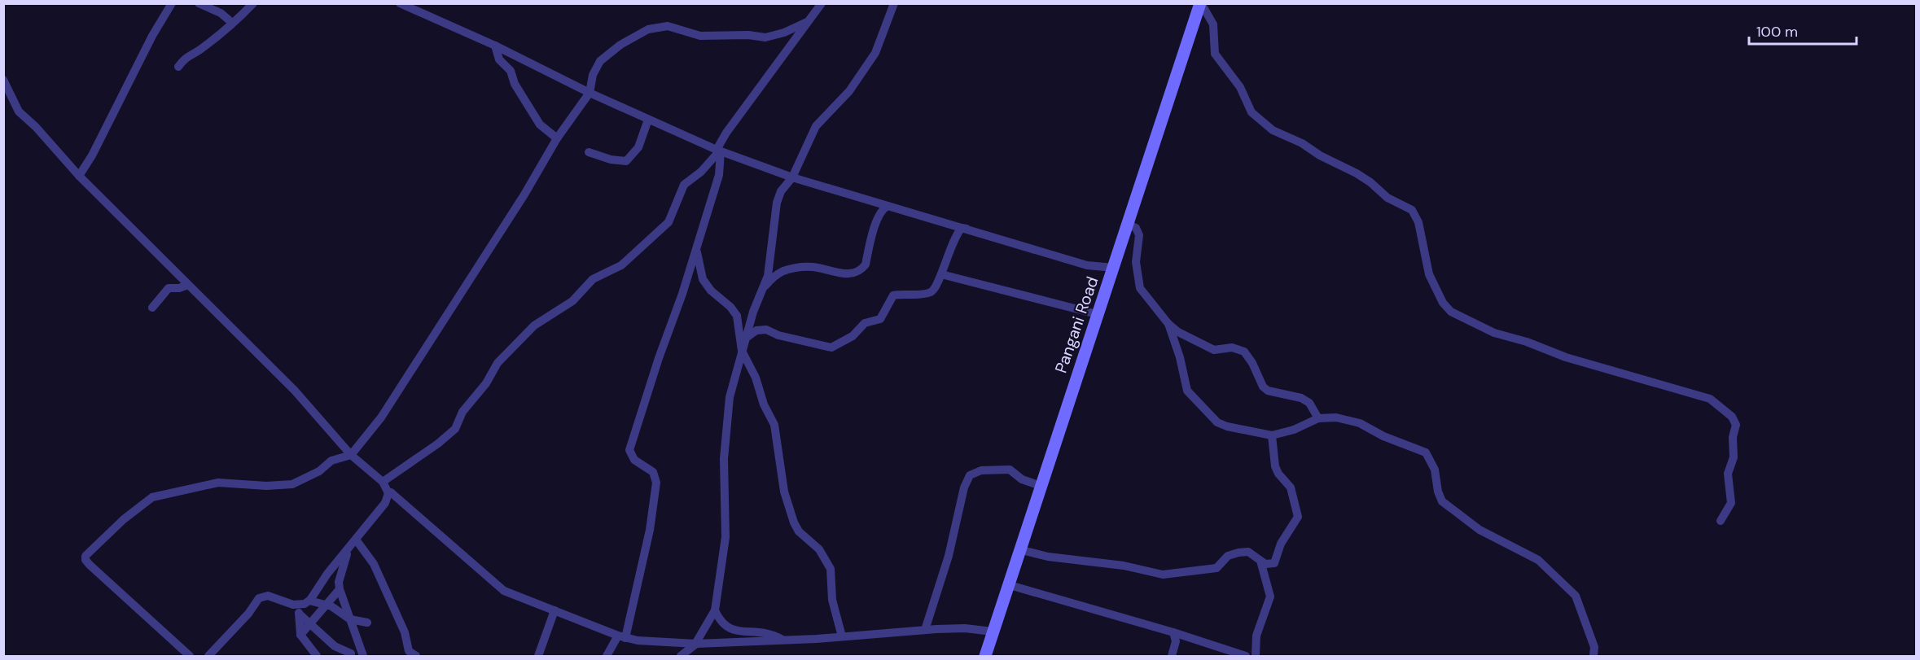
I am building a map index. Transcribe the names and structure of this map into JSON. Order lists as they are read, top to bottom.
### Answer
{
  "streets": {
    "main road": ["Pangani Road"]
  },
  "scale_bar": "100 m"
}
